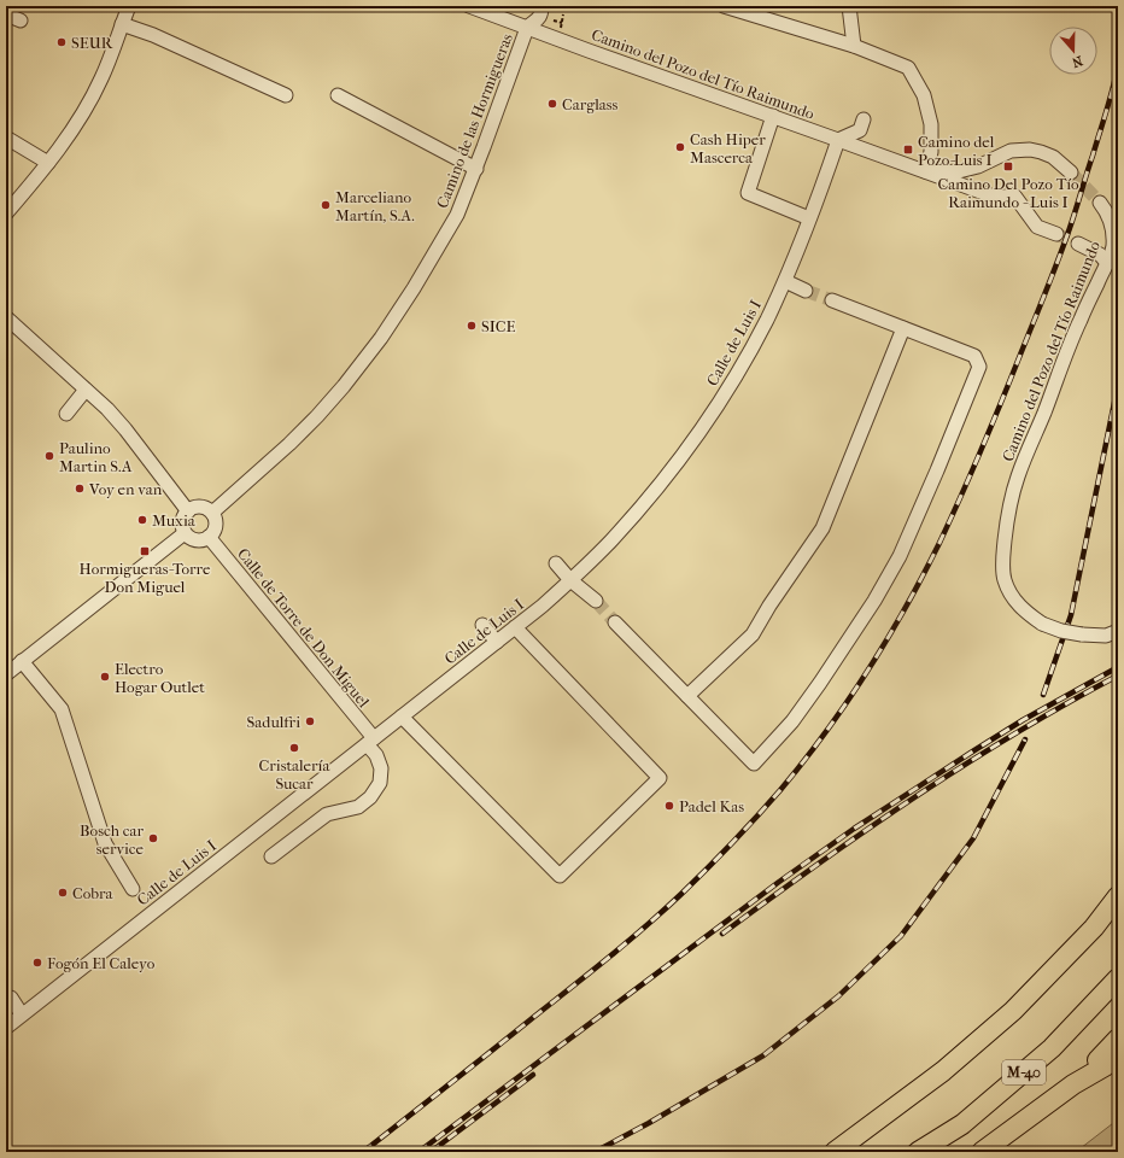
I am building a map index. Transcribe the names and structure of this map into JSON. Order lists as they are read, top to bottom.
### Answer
{
  "streets": {
    "highway": ["M-40"],
    "street": [
      "Camino del Pozo del Tío Raimundo",
      "Camino de las Hormigueras",
      "Calle de Luis I",
      "Calle de Torre de Don Miguel"
    ]
  },
  "crossings": [
    ["Camino del Pozo del Tío Raimundo", "Camino de las Hormigueras"],
    ["Camino del Pozo del Tío Raimundo", "Calle de Luis I"],
    ["Camino de las Hormigueras", "Calle de Torre de Don Miguel"],
    ["Calle de Luis I", "Calle de Torre de Don Miguel"]
  ],
  "places": {
    "other": [
      "SEUR",
      "Carglass",
      "Cash Hiper Mascerca",
      "Marceliano Martín, S.A.",
      "SICE",
      "Paulino Martin S.A",
      "Voy en van",
      "Muxia",
      "Electro Hogar Outlet",
      "Sadulfri",
      "Cristalería Sucar",
      "Padel Kas",
      "Bosch car service",
      "Cobra",
      "Fogón El Caleyo"
    ],
    "transit": ["Camino del Pozo-Luis I", "Camino Del Pozo Tío Raimundo - Luis I", "Hormigueras-Torre Don Miguel"]
  },
  "north": "bottom"
}
